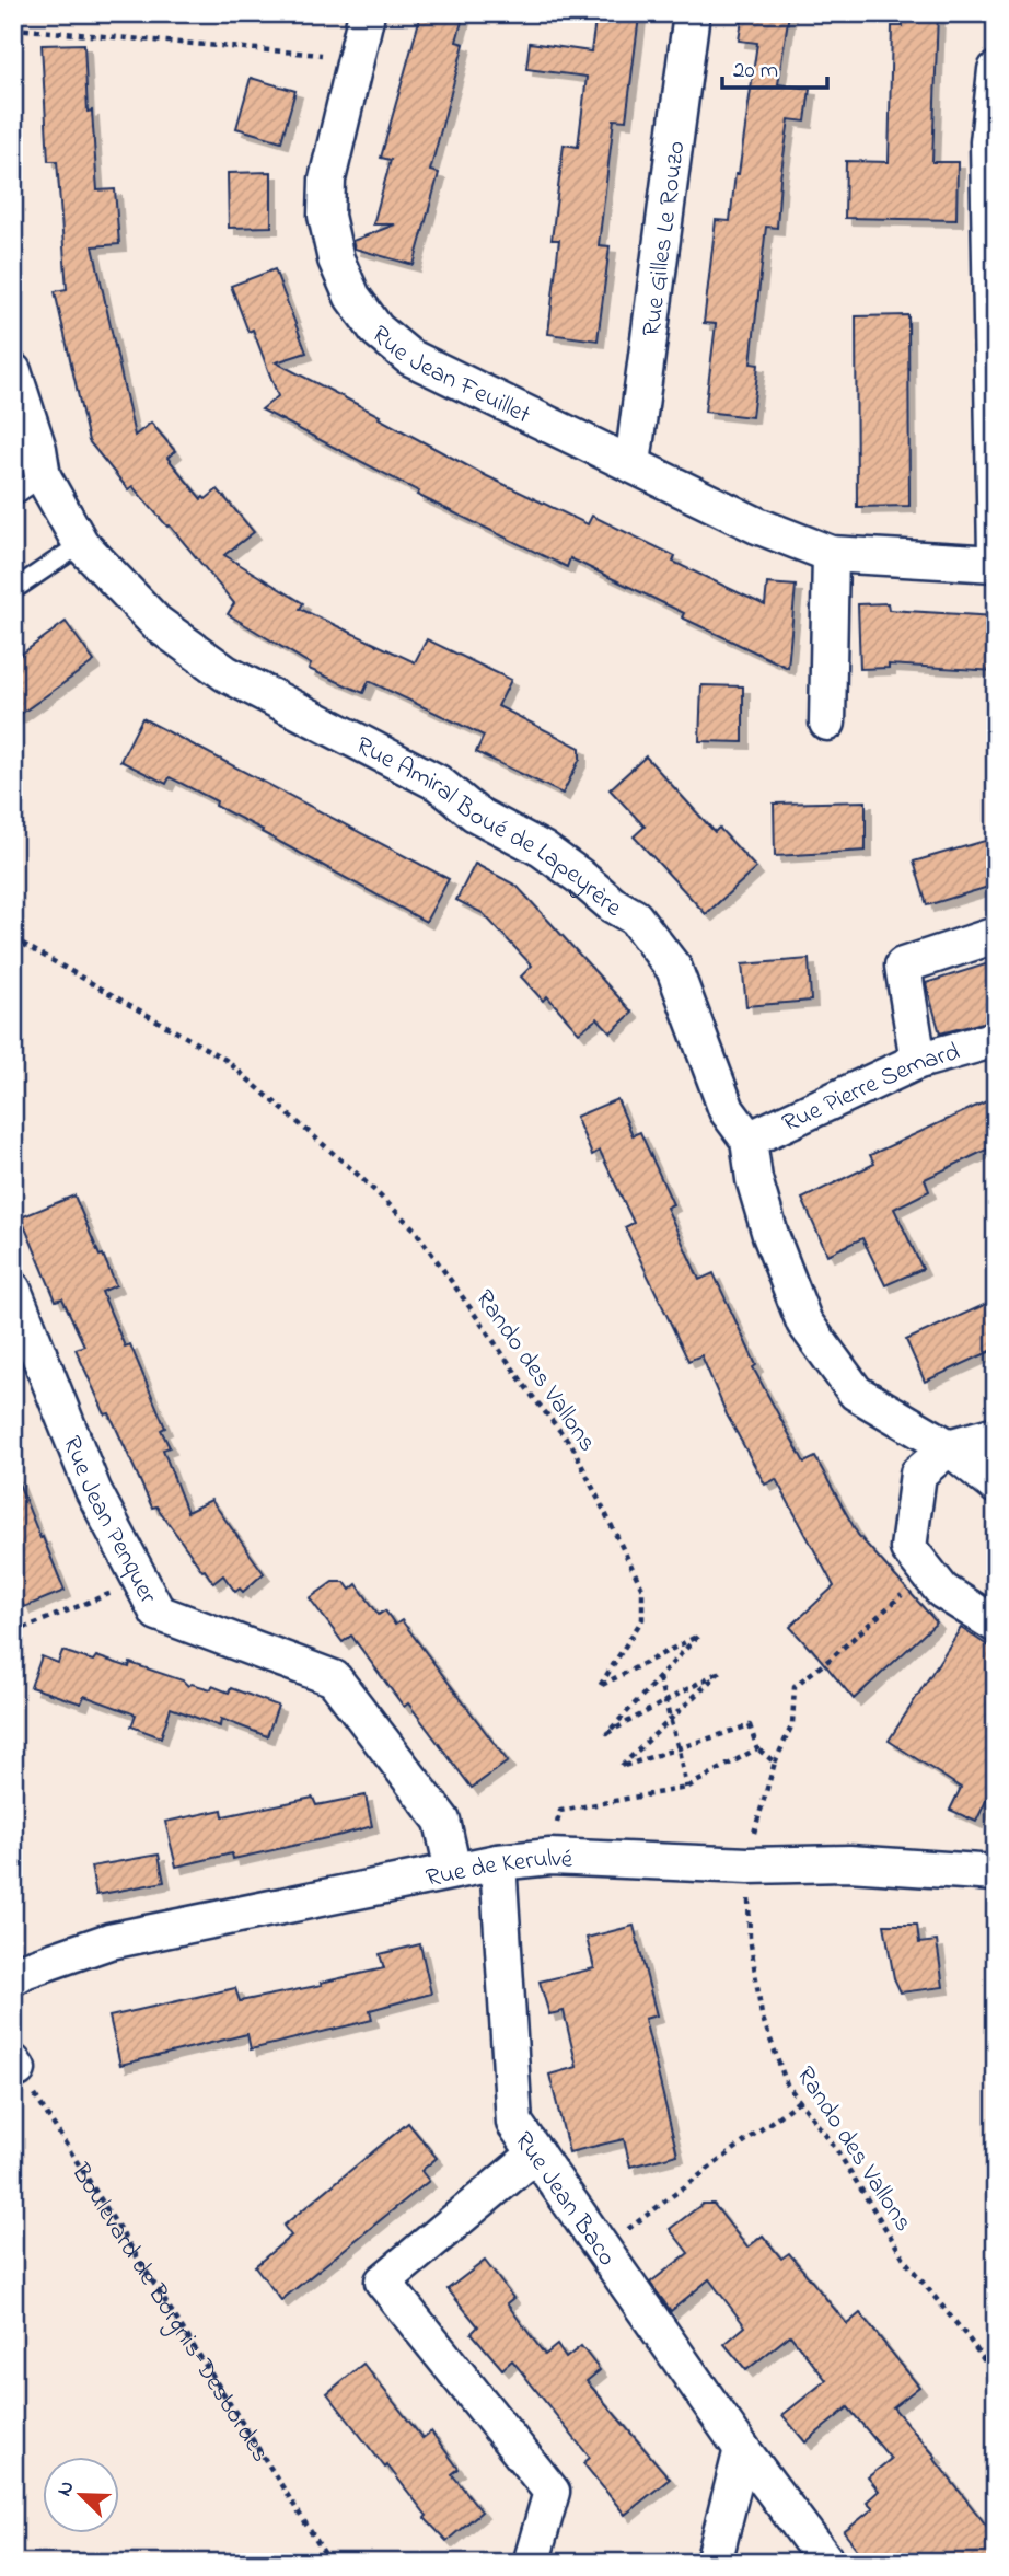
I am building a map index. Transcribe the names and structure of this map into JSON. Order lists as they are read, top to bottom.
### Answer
{
  "streets": {
    "street": [
      "Rue Gilles Le Rouzo",
      "Rue Jean Feuillet",
      "Rue Amiral Boué de Lapeyrère",
      "Rue Pierre Semard",
      "Rue Jean Penquer",
      "Rue de Kerulvé",
      "Rue Jean Baco"
    ],
    "path": ["Rando des Vallons", "Boulevard de Borgnis-Desbordes"]
  },
  "crossings": [
    ["Rue Gilles Le Rouzo", "Rue Jean Feuillet"],
    ["Rue Amiral Boué de Lapeyrère", "Rue Pierre Semard"],
    ["Rando des Vallons", "Rue de Kerulvé"],
    ["Rue Jean Penquer", "Rue de Kerulvé"],
    ["Rue de Kerulvé", "Rue Jean Baco"]
  ],
  "scale_bar": "20 m",
  "north": "top left"
}
